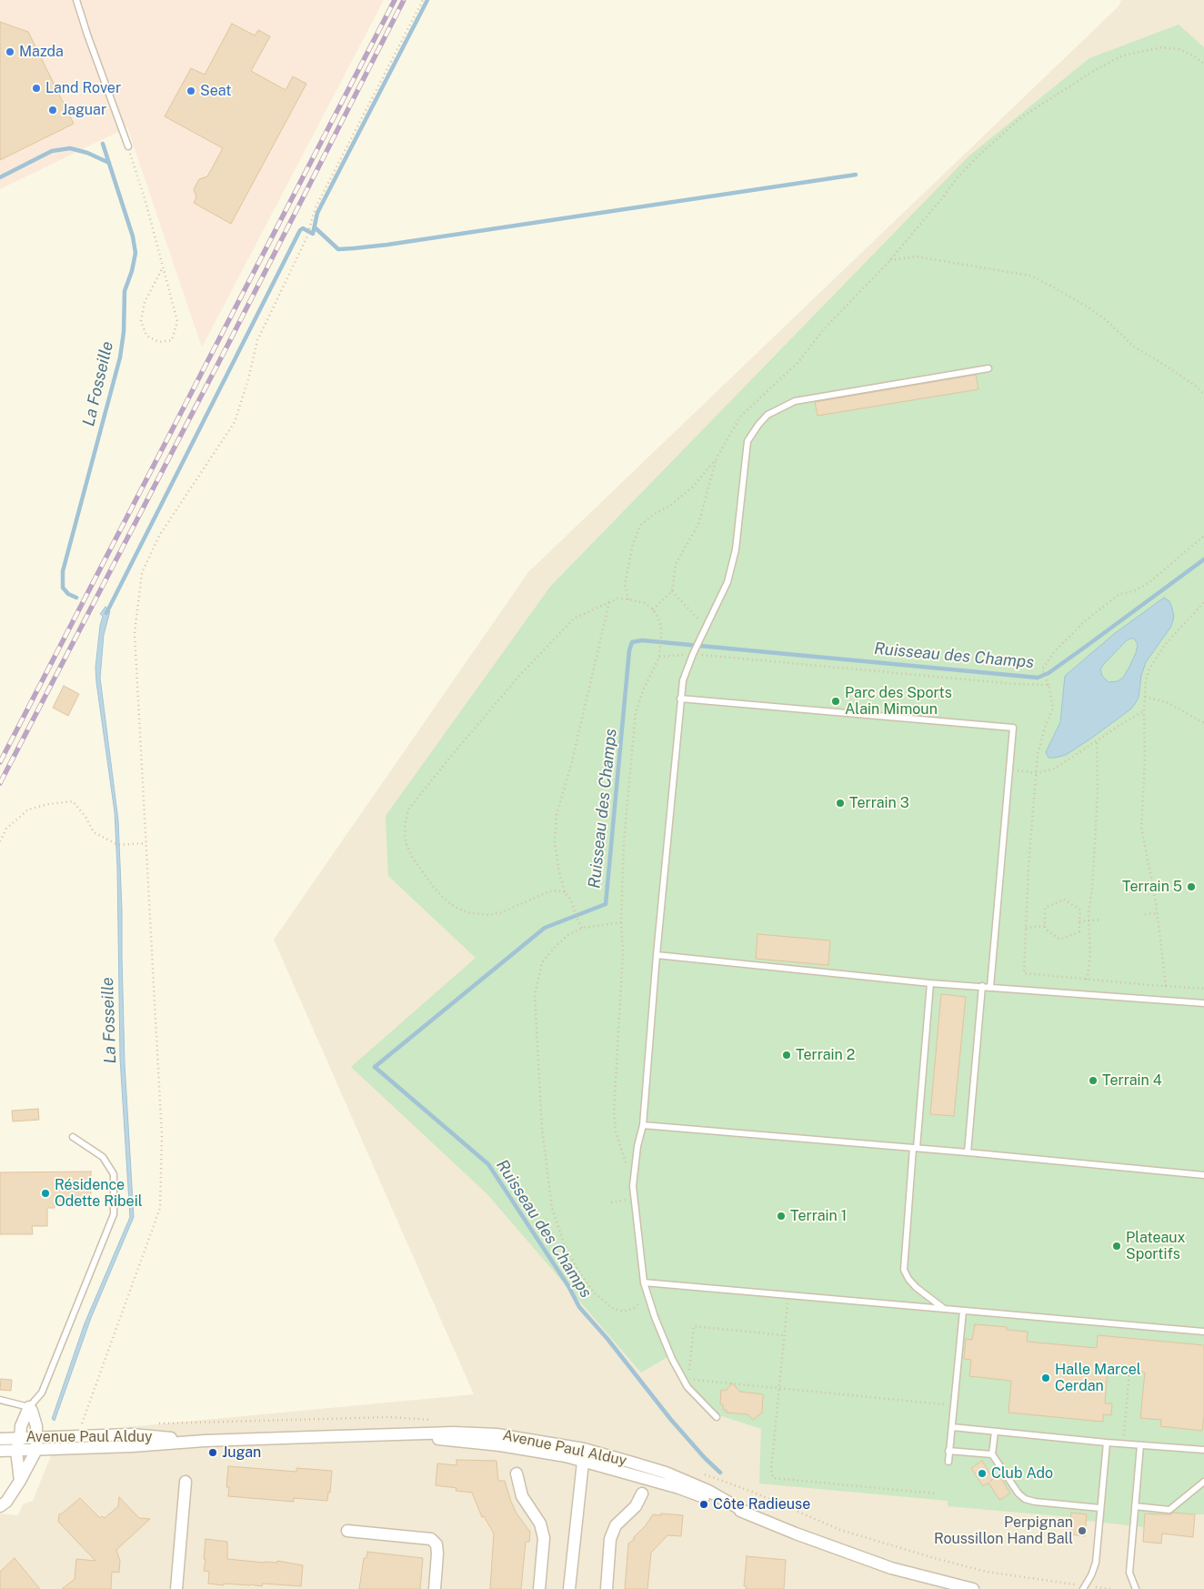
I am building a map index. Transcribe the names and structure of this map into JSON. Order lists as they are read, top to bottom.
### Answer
{
  "streets": {
    "street": ["Avenue Paul Alduy"]
  },
  "water": ["La Fosseille", "Ruisseau des Champs"],
  "places": [
    "Mazda",
    "Land Rover",
    "Seat",
    "Jaguar",
    "Parc des Sports Alain Mimoun",
    "Terrain 3",
    "Terrain 5",
    "Terrain 2",
    "Terrain 4",
    "Résidence Odette Ribeil",
    "Terrain 1",
    "Plateaux Sportifs",
    "Halle Marcel Cerdan",
    "Jugan",
    "Club Ado",
    "Côte Radieuse",
    "Perpignan Roussillon Hand Ball"
  ]
}
